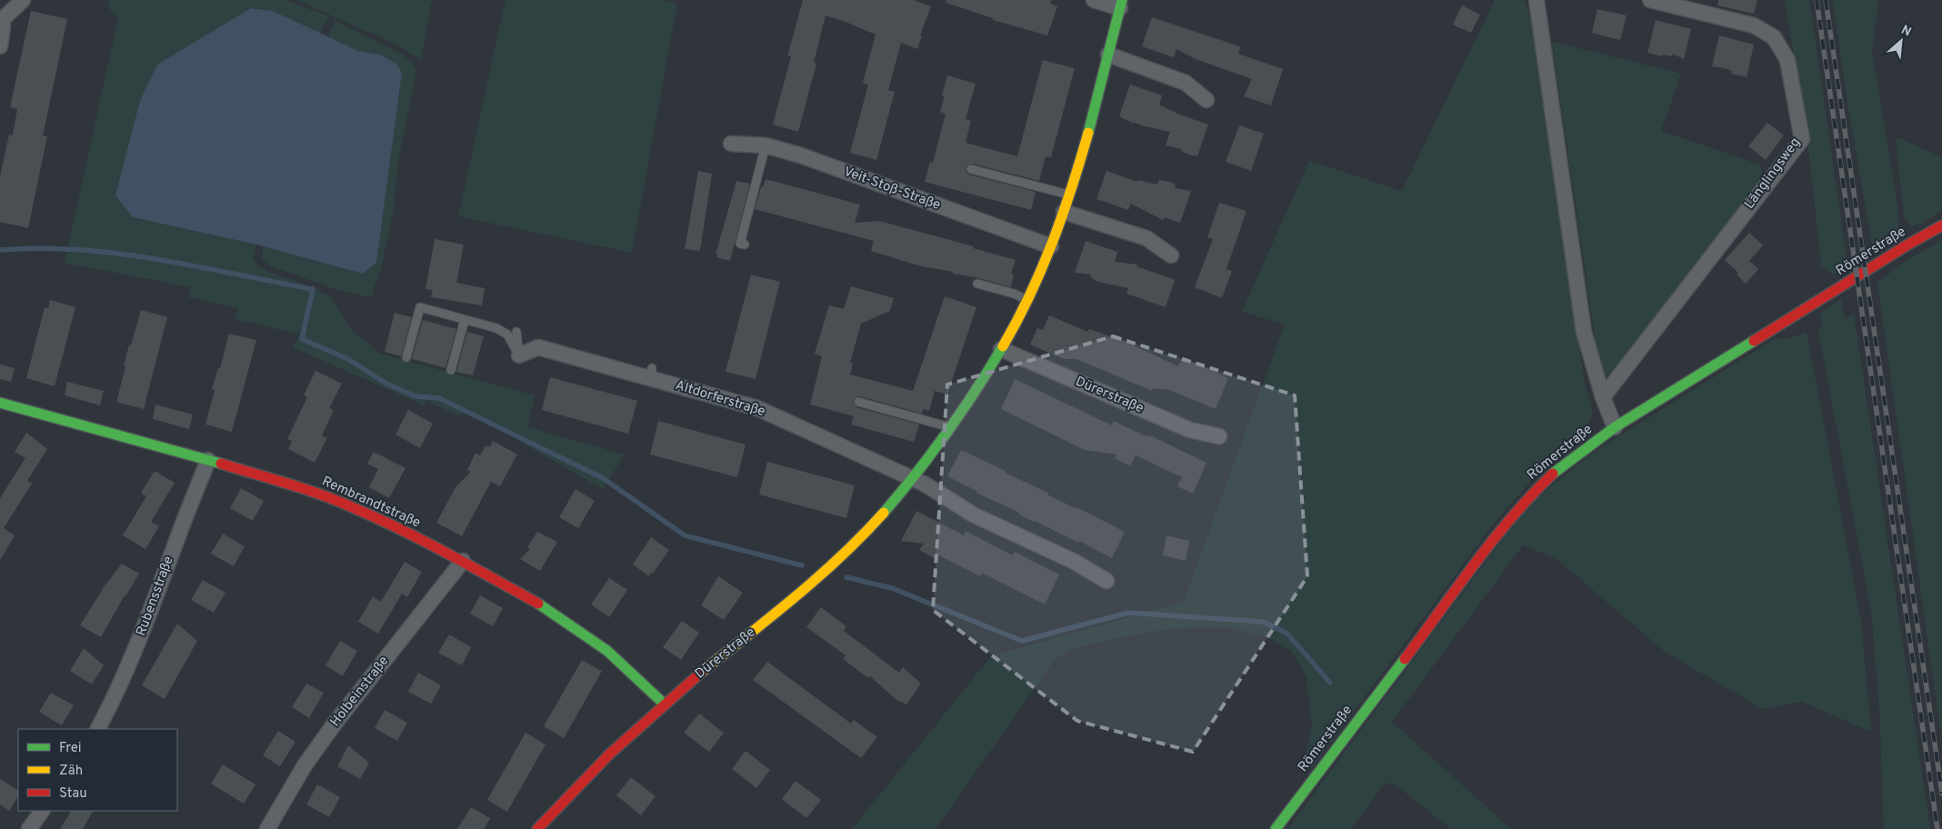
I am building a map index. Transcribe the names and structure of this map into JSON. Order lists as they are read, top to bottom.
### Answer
{
  "streets": {
    "street": [
      "Länglingsweg",
      "Veit-Stoß-Straße",
      "Römerstraße",
      "Dürerstraße",
      "Altdorferstraße",
      "Rembrandtstraße",
      "Rubensstraße",
      "Holbeinstraße"
    ]
  },
  "crossings": [
    ["Veit-Stoß-Straße", "Dürerstraße"],
    ["Dürerstraße", "Altdorferstraße"],
    ["Dürerstraße", "Rembrandtstraße"],
    ["Rembrandtstraße", "Rubensstraße"],
    ["Rembrandtstraße", "Holbeinstraße"]
  ],
  "legend": ["Frei", "Zäh", "Stau"],
  "north": "top right"
}
